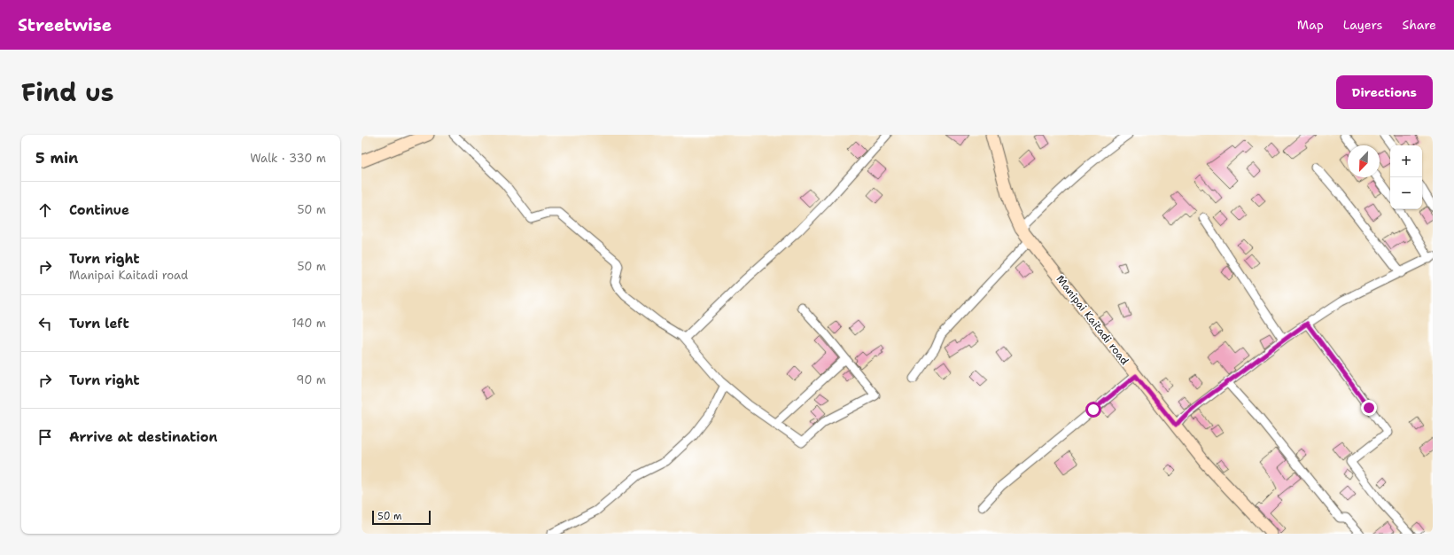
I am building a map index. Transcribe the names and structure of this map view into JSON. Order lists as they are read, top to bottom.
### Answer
{
  "streets": {
    "main road": ["Manipai Kaitadi road"]
  },
  "scale_bar": "50 m",
  "north": "bottom left",
  "page": {
    "header": "Streetwise",
    "nav": ["Map", "Layers", "Share"],
    "title": "Find us",
    "buttons": "Directions",
    "heading": ["5 min", "Walk · 330 m"],
    "map_buttons": ["+", "−"],
    "list": [
      ["Continue", "50 m"],
      ["Turn right", "Manipai Kaitadi road", "50 m"],
      ["Turn left", "140 m"],
      ["Turn right", "90 m"],
      "Arrive at destination"
    ],
    "scale": "50 m"
  }
}
